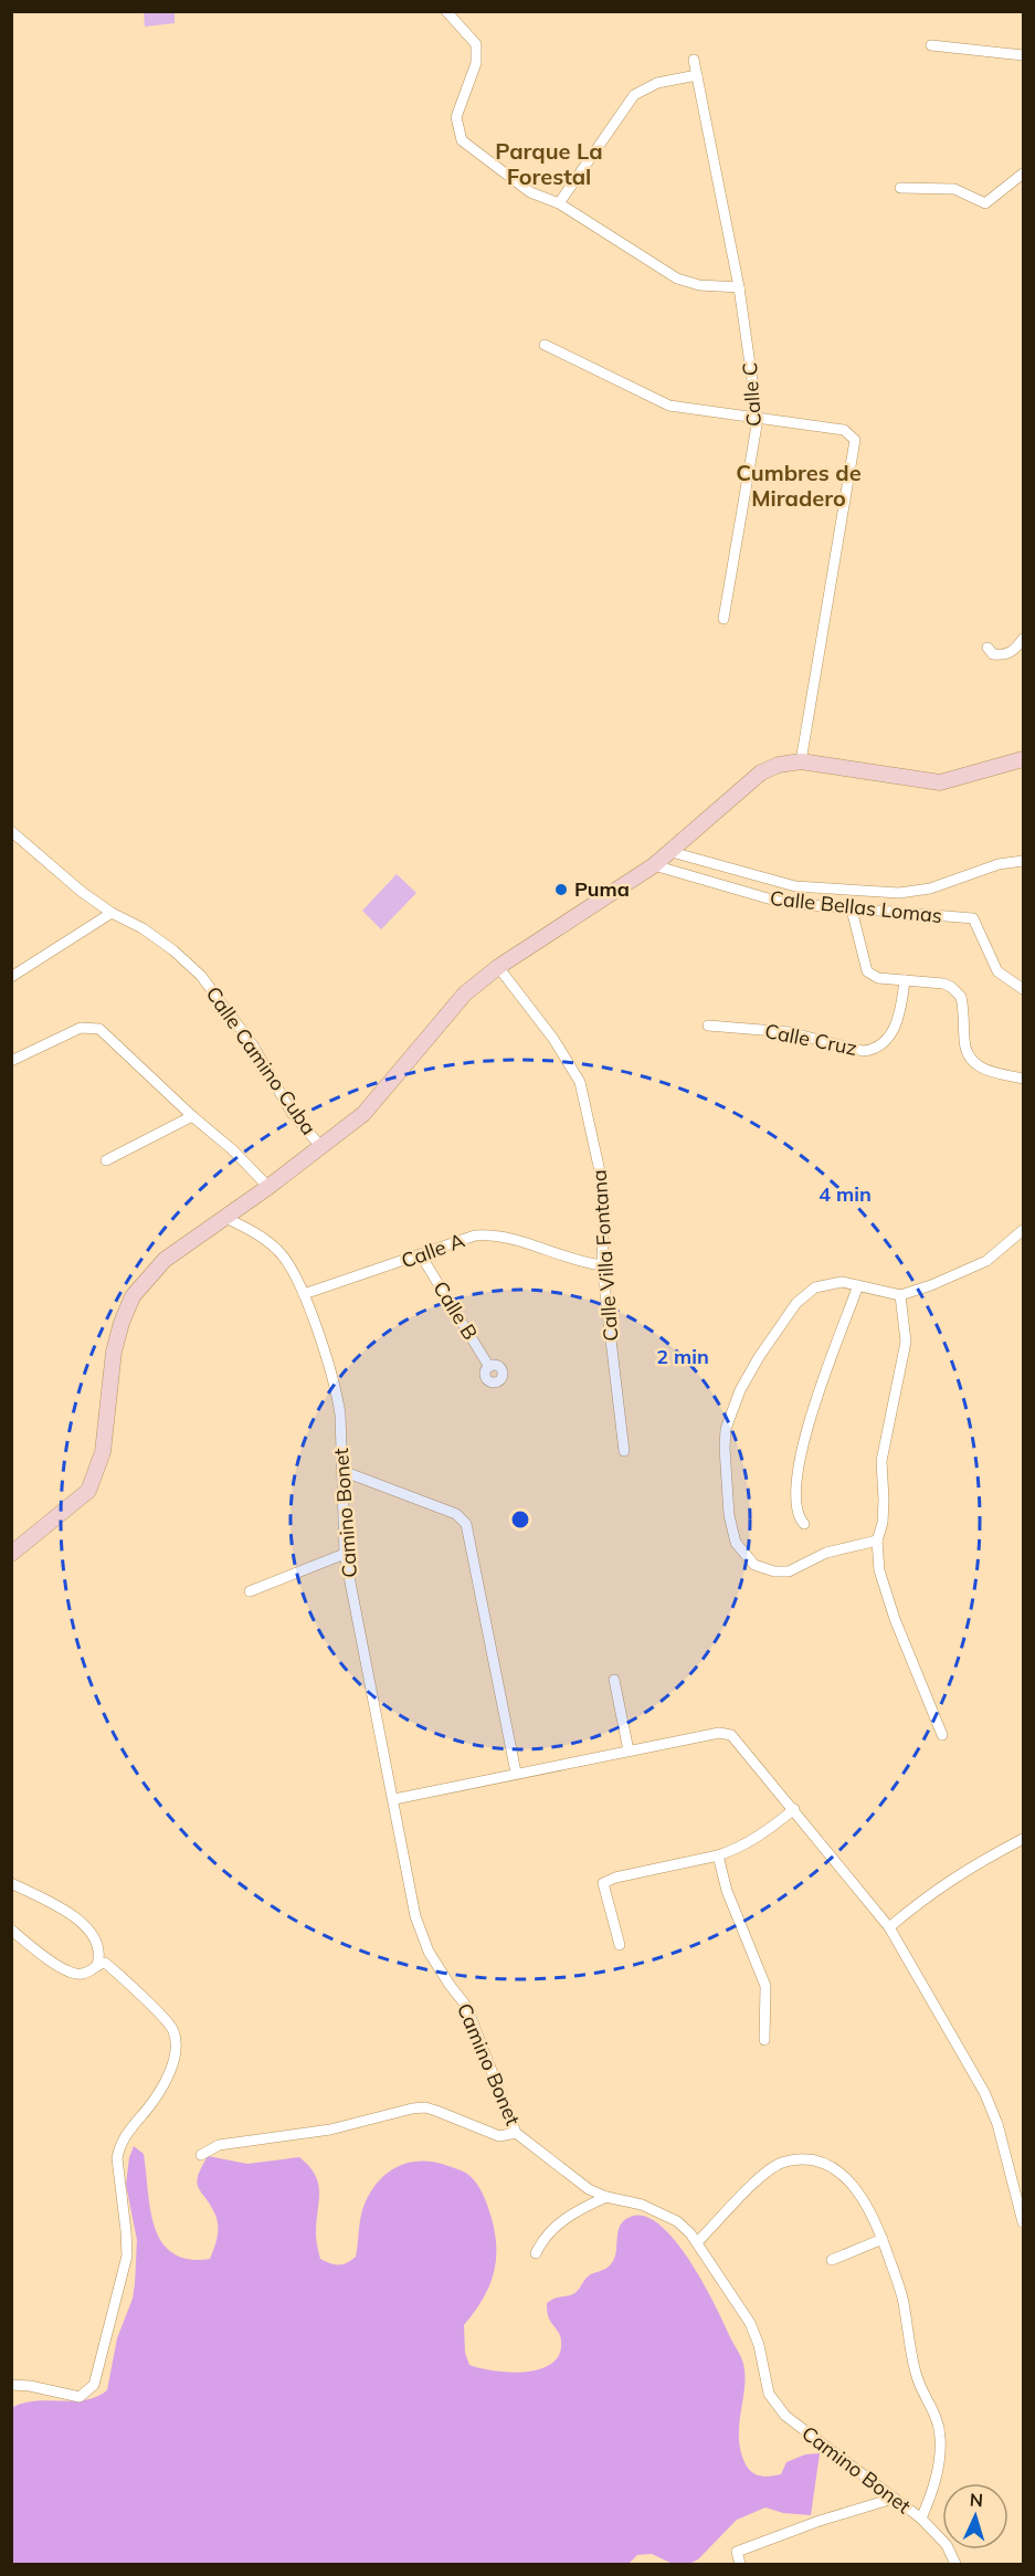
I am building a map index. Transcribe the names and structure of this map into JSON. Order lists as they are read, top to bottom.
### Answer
{
  "streets": {
    "street": [
      "Calle C",
      "Calle Bellas Lomas",
      "Calle Cruz",
      "Calle Camino Cuba",
      "Calle A",
      "Calle Villa Fontana",
      "Calle B",
      "Camino Bonet"
    ]
  },
  "crossings": [
    ["Calle A", "Calle Villa Fontana"],
    ["Calle A", "Calle B"],
    ["Calle A", "Camino Bonet"]
  ],
  "districts": ["Parque La Forestal", "Cumbres de Miradero"],
  "places": ["Puma"],
  "north": "top",
  "rings": ["4 min", "2 min"]
}
